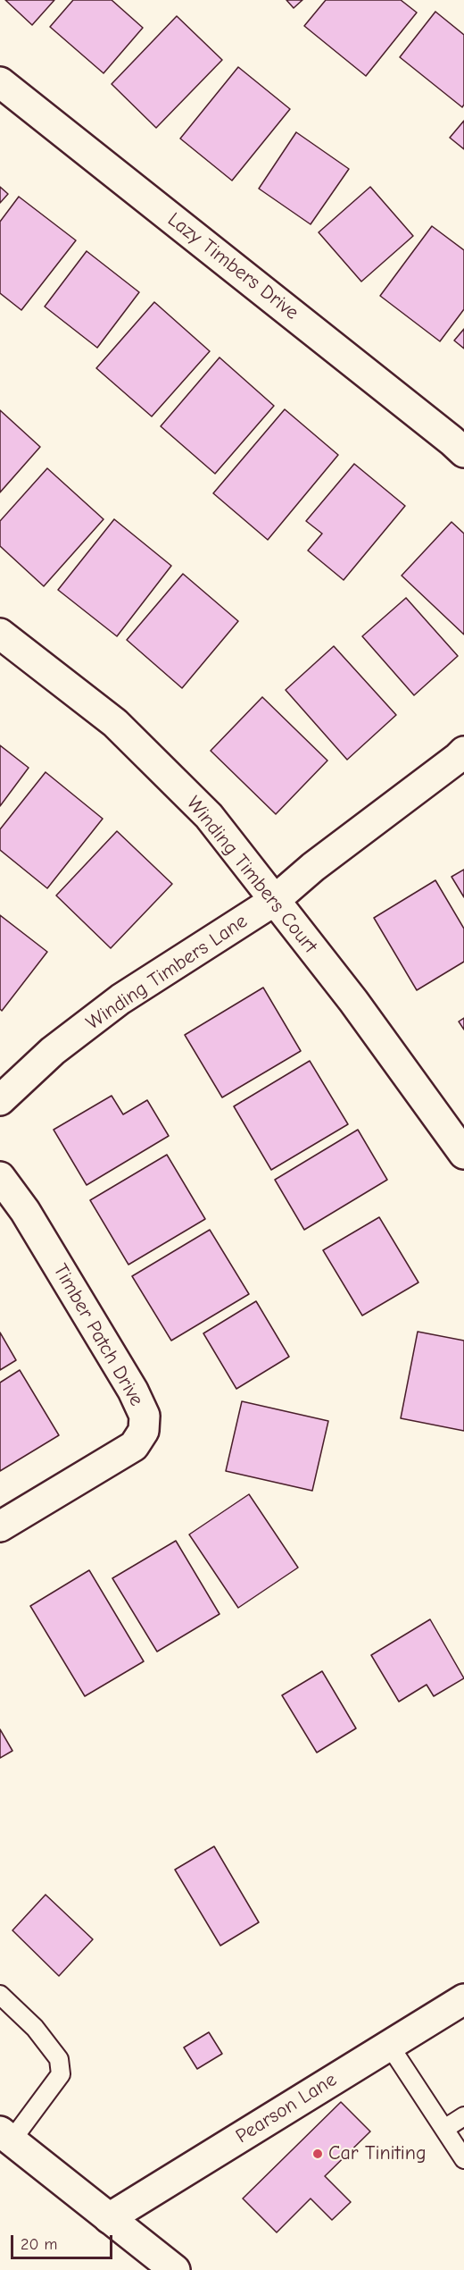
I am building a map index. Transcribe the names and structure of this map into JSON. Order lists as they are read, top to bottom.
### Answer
{
  "streets": {
    "street": [
      "Lazy Timbers Drive",
      "Winding Timbers Court",
      "Winding Timbers Lane",
      "Timber Patch Drive",
      "Pearson Lane"
    ]
  },
  "crossings": [
    ["Winding Timbers Court", "Winding Timbers Lane"]
  ],
  "places": ["Car Tiniting"],
  "scale_bar": "20 m"
}
